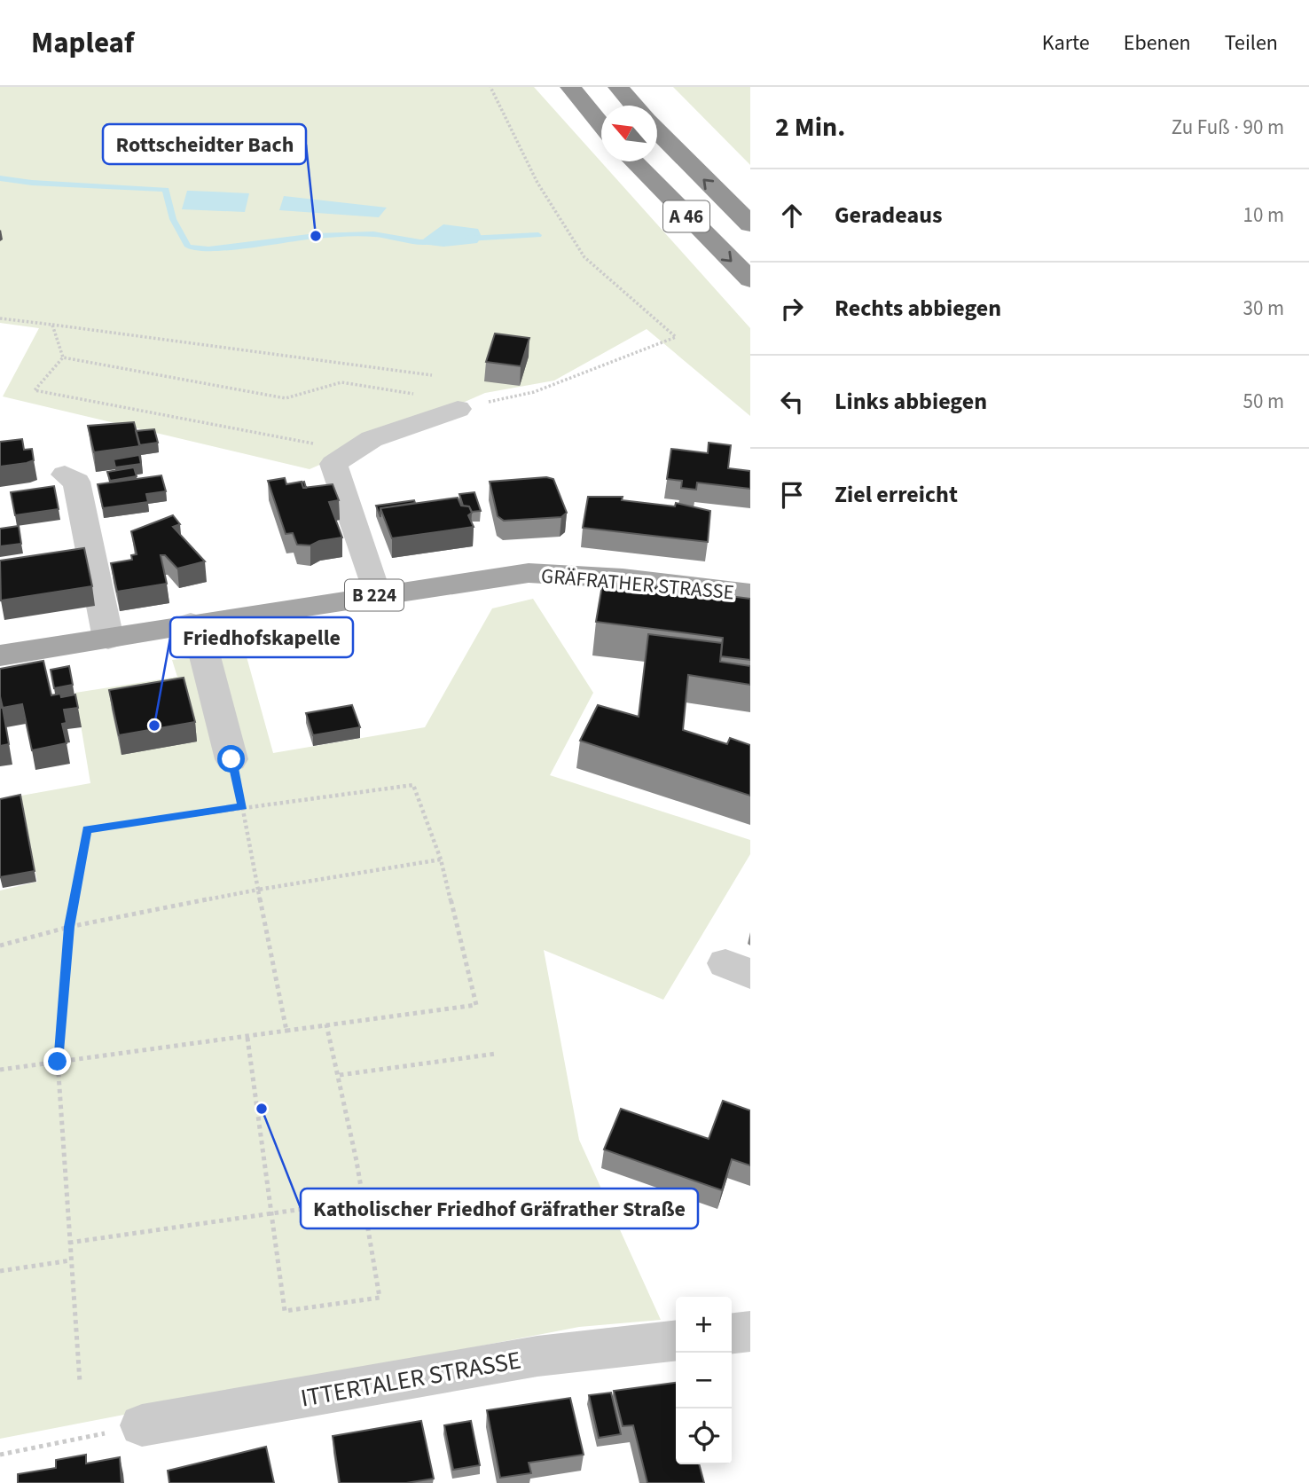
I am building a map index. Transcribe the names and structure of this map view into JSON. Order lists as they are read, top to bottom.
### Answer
{
  "streets": {
    "highway": ["A 46"],
    "main road": ["GRÄFRATHER STRASSE", "B 224"],
    "street": ["ITTERTALER STRASSE"]
  },
  "places": ["Rottscheidter Bach", "Friedhofskapelle", "Katholischer Friedhof Gräfrather Straße"],
  "north": "top left",
  "page": {
    "header": "Mapleaf",
    "nav": ["Karte", "Ebenen", "Teilen"],
    "heading": ["2 Min.", "Zu Fuß · 90 m"],
    "list": [
      ["Geradeaus", "10 m"],
      ["Rechts abbiegen", "30 m"],
      ["Links abbiegen", "50 m"],
      "Ziel erreicht"
    ],
    "map_buttons": ["+", "−"]
  }
}
